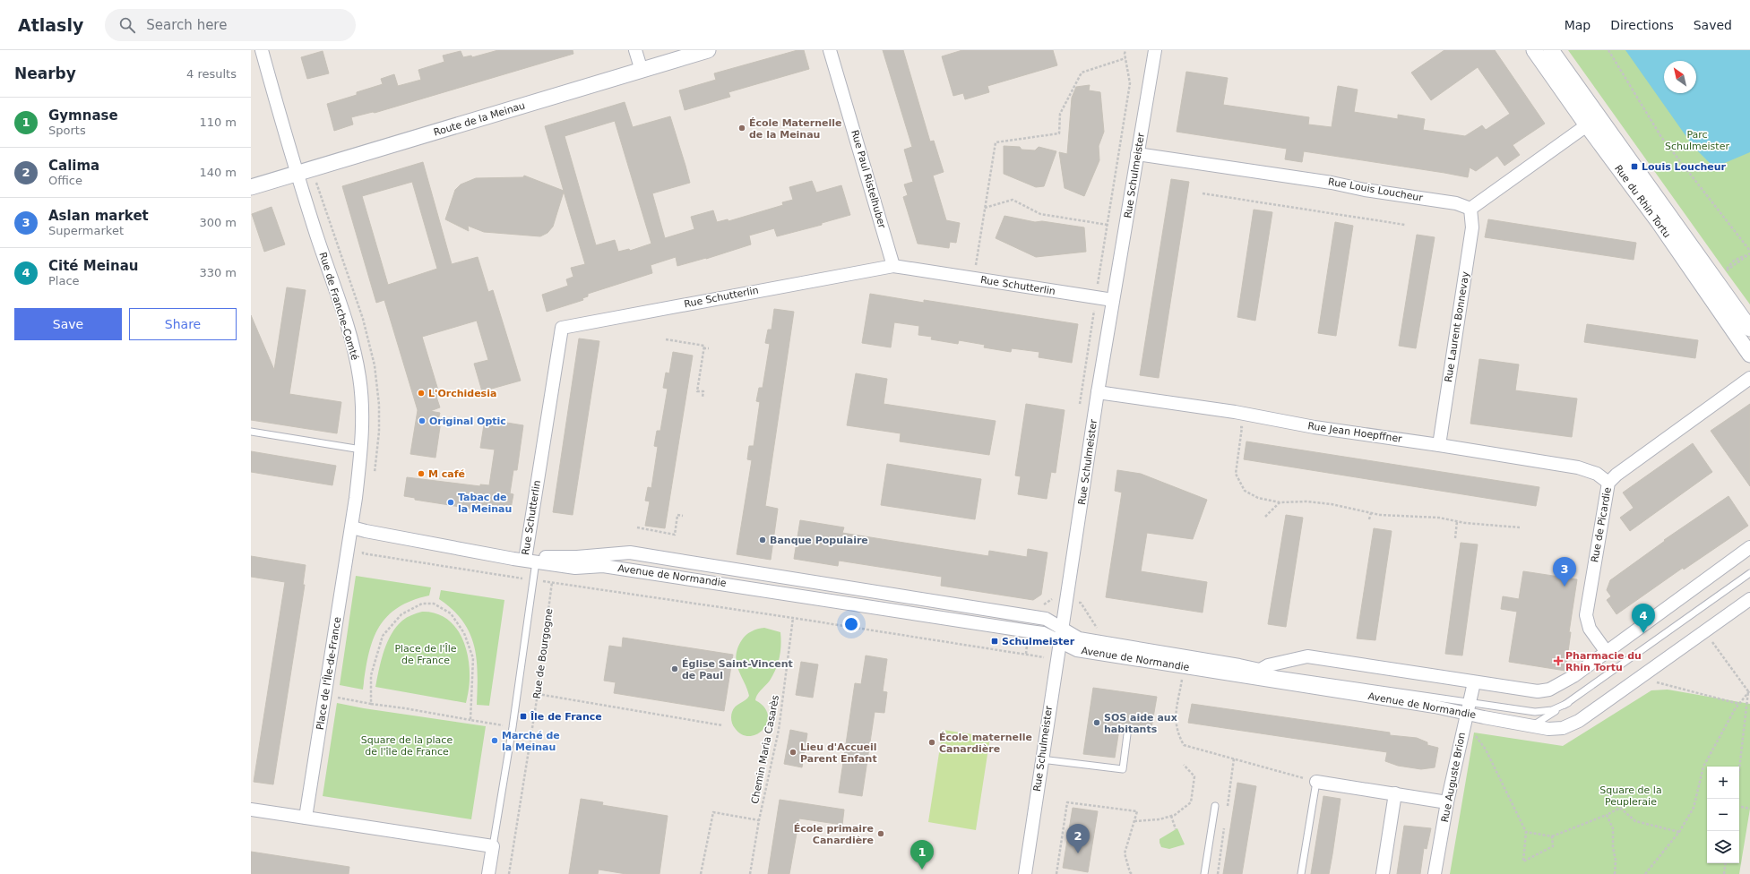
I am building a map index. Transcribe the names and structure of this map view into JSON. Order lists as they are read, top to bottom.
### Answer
{
  "streets": {
    "street": [
      "Route de la Meinau",
      "Rue Schulmeister",
      "Rue Paul Ristelhuber",
      "Rue Louis Loucheur",
      "Rue du Rhin Tortu",
      "Rue Schutterlin",
      "Rue de Franche-Comté",
      "Rue Laurent Bonnevay",
      "Rue Jean Hoepffner",
      "Rue de Picardie",
      "Avenue de Normandie",
      "Place de l'Île-de-France",
      "Rue Auguste Brion"
    ],
    "path": ["Rue de Bourgogne", "Chemin Maria Casarès"]
  },
  "crossings": [
    ["Route de la Meinau", "Rue de Franche-Comté"],
    ["Rue Schulmeister", "Rue Louis Loucheur"],
    ["Rue Schulmeister", "Rue Schutterlin"],
    ["Rue Schulmeister", "Rue Jean Hoepffner"],
    ["Rue Schulmeister", "Avenue de Normandie"],
    ["Rue Paul Ristelhuber", "Rue Schutterlin"],
    ["Rue Louis Loucheur", "Rue Laurent Bonnevay"],
    ["Rue Schutterlin", "Avenue de Normandie"],
    ["Rue de Franche-Comté", "Place de l'Île-de-France"],
    ["Rue Laurent Bonnevay", "Rue Jean Hoepffner"],
    ["Rue Jean Hoepffner", "Rue de Picardie"],
    ["Avenue de Normandie", "Rue Auguste Brion"]
  ],
  "parks": [
    "Parc Schulmeister",
    "Place de l'Île de France",
    "Square de la place de l'île de France",
    "Square de la Peupleraie"
  ],
  "places": {
    "other": [
      "École Maternelle de la Meinau",
      "L'Orchidesia",
      "Original Optic",
      "M café",
      "Tabac de la Meinau",
      "Banque Populaire",
      "Église Saint-Vincent de Paul",
      "SOS aide aux habitants",
      "Marché de la Meinau",
      "École maternelle Canardière",
      "Lieu d'Accueil Parent Enfant",
      "École primaire Canardière"
    ],
    "transit": ["Louis Loucheur", "Schulmeister", "Île de France"],
    "health": ["Pharmacie du Rhin Tortu"]
  },
  "north": "top left",
  "page": {
    "header": "Atlasly",
    "search": "Search here",
    "nav": ["Map", "Directions", "Saved"],
    "heading": ["Nearby", "4 results"],
    "list": [
      {
        "mark": "1",
        "name": "Gymnase",
        "note": "Sports",
        "value": "110 m"
      },
      {
        "mark": "2",
        "name": "Calima",
        "note": "Office",
        "value": "140 m"
      },
      {
        "mark": "3",
        "name": "Aslan market",
        "note": "Supermarket",
        "value": "300 m"
      },
      {
        "mark": "4",
        "name": "Cité Meinau",
        "note": "Place",
        "value": "330 m"
      }
    ],
    "buttons": ["Save", "Share"],
    "pins": [
      "3",
      "4",
      "2",
      "1"
    ],
    "map_buttons": ["+", "−"]
  }
}
